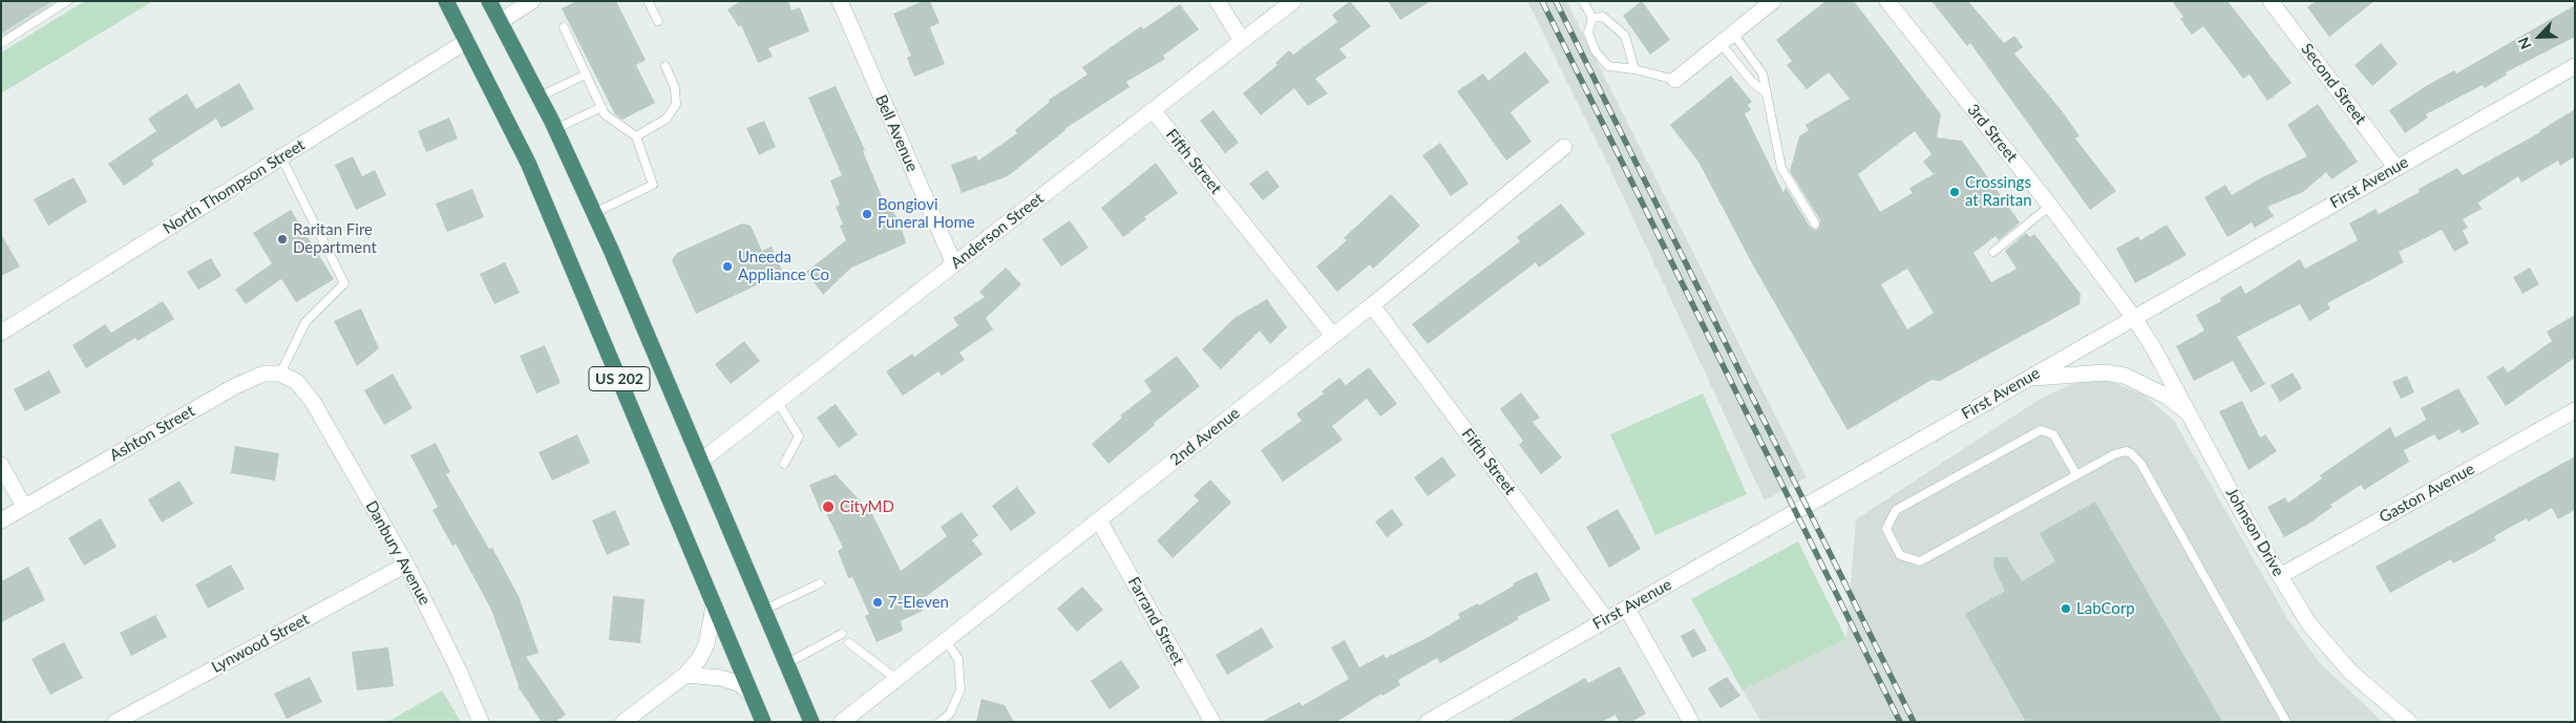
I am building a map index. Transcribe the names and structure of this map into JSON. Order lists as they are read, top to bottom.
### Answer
{
  "streets": {
    "highway": ["US 202"],
    "street": [
      "Second Street",
      "Bell Avenue",
      "3rd Street",
      "Fifth Street",
      "First Avenue",
      "North Thompson Street",
      "Anderson Street",
      "Ashton Street",
      "2nd Avenue",
      "Gaston Avenue",
      "Johnson Drive",
      "Danbury Avenue",
      "Farrand Street",
      "Lynwood Street"
    ]
  },
  "crossings": [
    ["Second Street", "First Avenue"],
    ["Bell Avenue", "Anderson Street"],
    ["3rd Street", "First Avenue"],
    ["3rd Street", "Johnson Drive"],
    ["Fifth Street", "First Avenue"],
    ["Fifth Street", "Anderson Street"],
    ["Fifth Street", "2nd Avenue"],
    ["First Avenue", "Johnson Drive"],
    ["North Thompson Street", "US 202"],
    ["Anderson Street", "US 202"],
    ["Ashton Street", "Danbury Avenue"],
    ["2nd Avenue", "Farrand Street"],
    ["Gaston Avenue", "Johnson Drive"],
    ["Danbury Avenue", "Lynwood Street"]
  ],
  "places": [
    "Crossings at Raritan",
    "Bongiovi Funeral Home",
    "Raritan Fire Department",
    "Uneeda Appliance Co",
    "CityMD",
    "7-Eleven",
    "LabCorp"
  ],
  "north": "bottom left"
}
